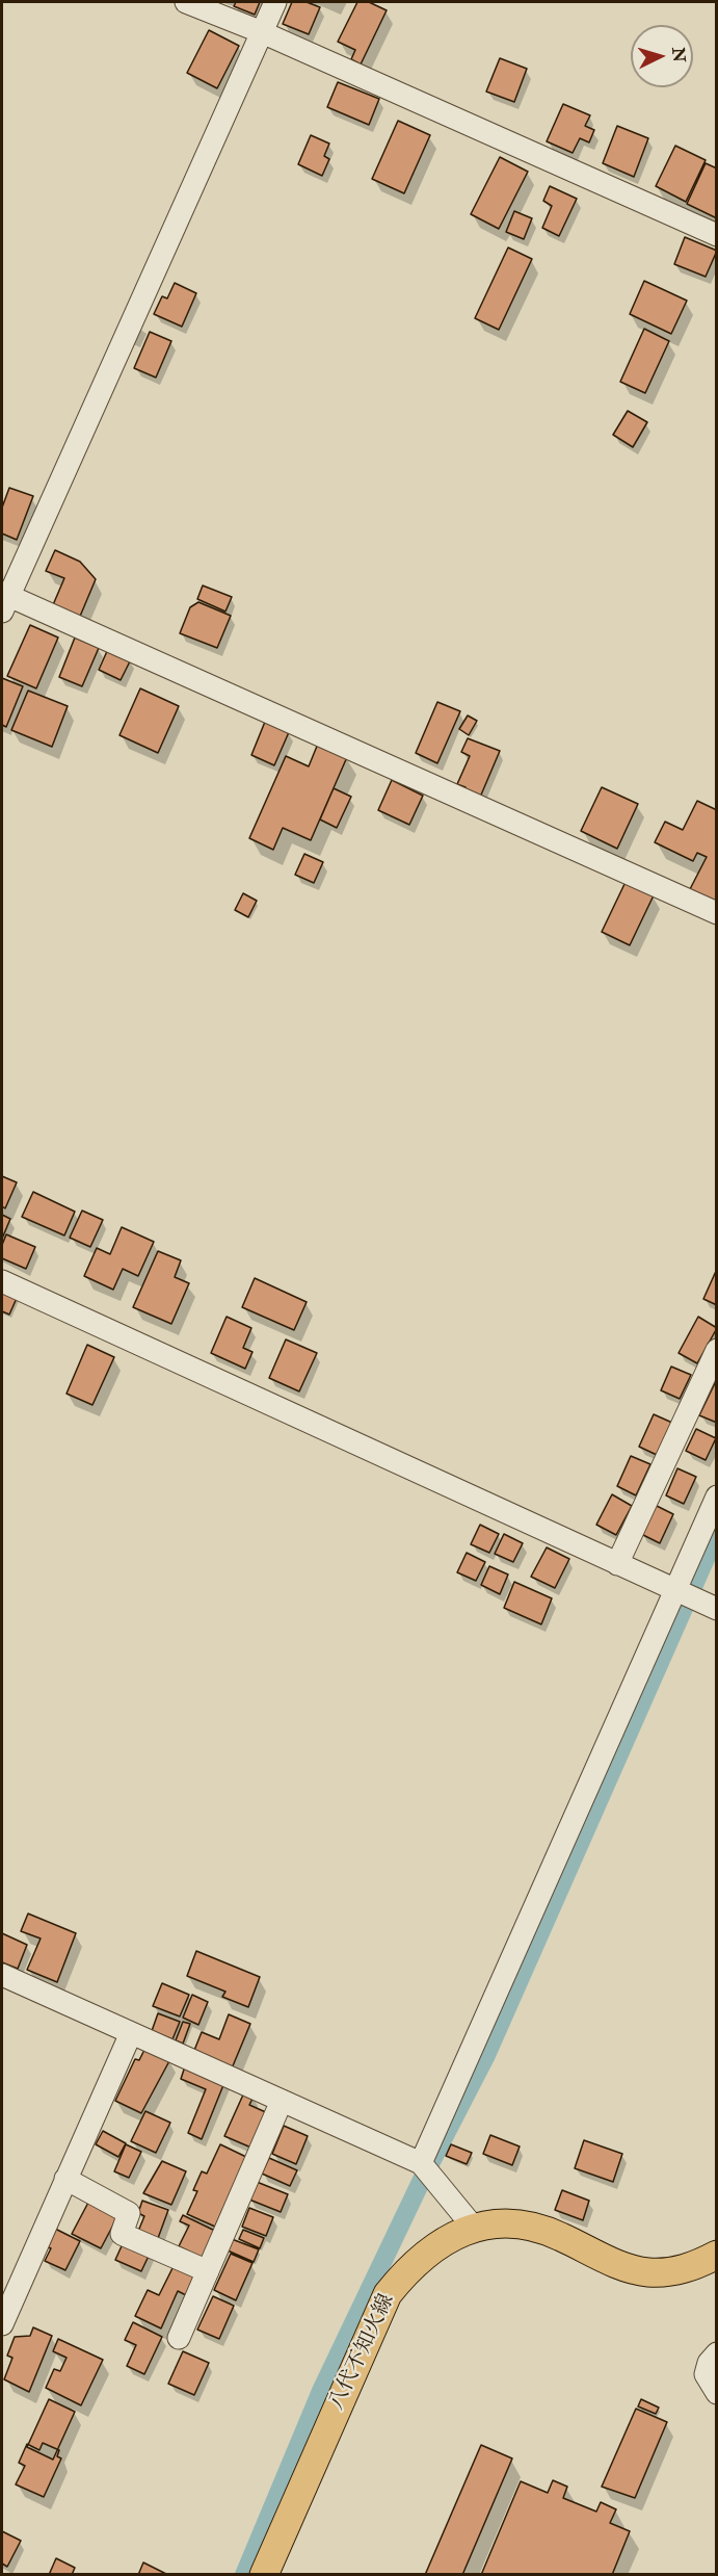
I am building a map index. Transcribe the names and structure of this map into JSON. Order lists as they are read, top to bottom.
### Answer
{
  "streets": {
    "main road": ["八代不知火線"]
  },
  "north": "right"
}
